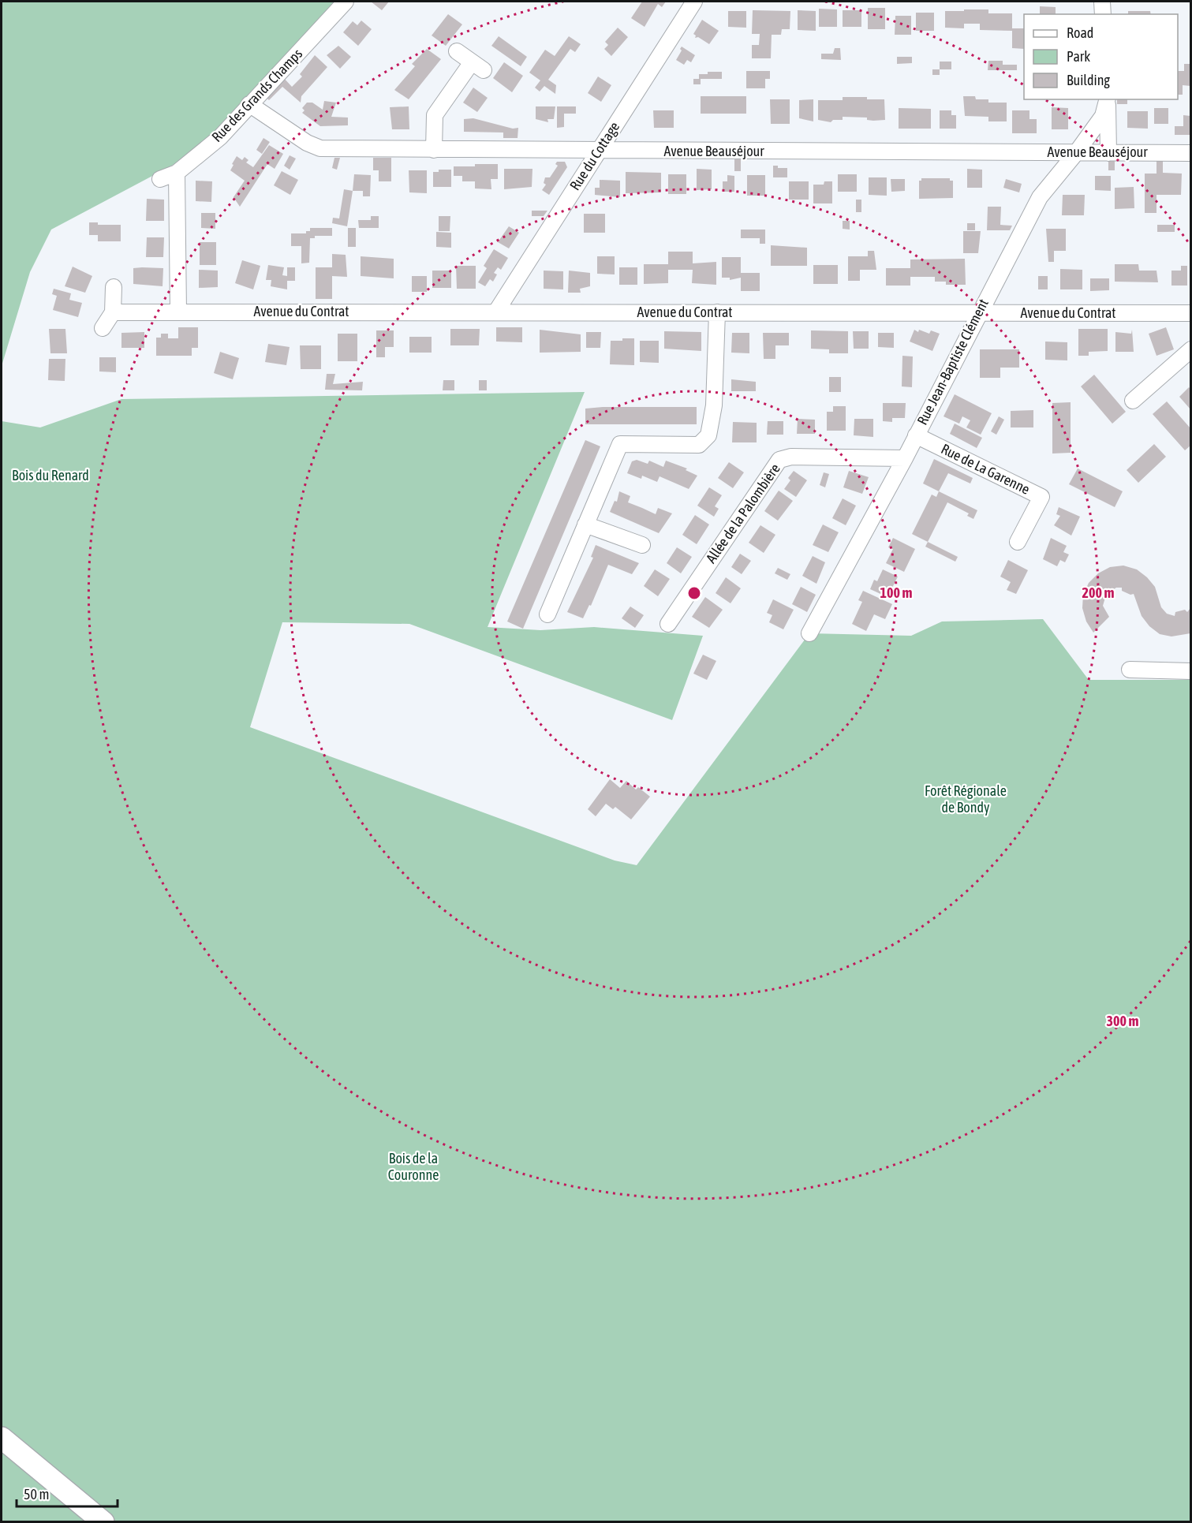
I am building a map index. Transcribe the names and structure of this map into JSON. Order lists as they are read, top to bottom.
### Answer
{
  "streets": {
    "street": [
      "Rue des Grands Champs",
      "Avenue Beauséjour",
      "Rue du Cottage",
      "Avenue du Contrat",
      "Rue Jean-Baptiste Clément",
      "Rue de La Garenne",
      "Allée de la Palombière"
    ]
  },
  "crossings": [
    ["Rue des Grands Champs", "Avenue Beauséjour"],
    ["Avenue Beauséjour", "Rue du Cottage"],
    ["Avenue Beauséjour", "Rue Jean-Baptiste Clément"],
    ["Rue du Cottage", "Avenue du Contrat"],
    ["Avenue du Contrat", "Rue Jean-Baptiste Clément"],
    ["Rue Jean-Baptiste Clément", "Rue de La Garenne"],
    ["Rue Jean-Baptiste Clément", "Allée de la Palombière"]
  ],
  "parks": ["Bois du Renard", "Forêt Régionale de Bondy", "Bois de la Couronne"],
  "legend": ["Road", "Park", "Building"],
  "scale_bar": "50 m",
  "rings": ["100 m", "200 m", "300 m"]
}
